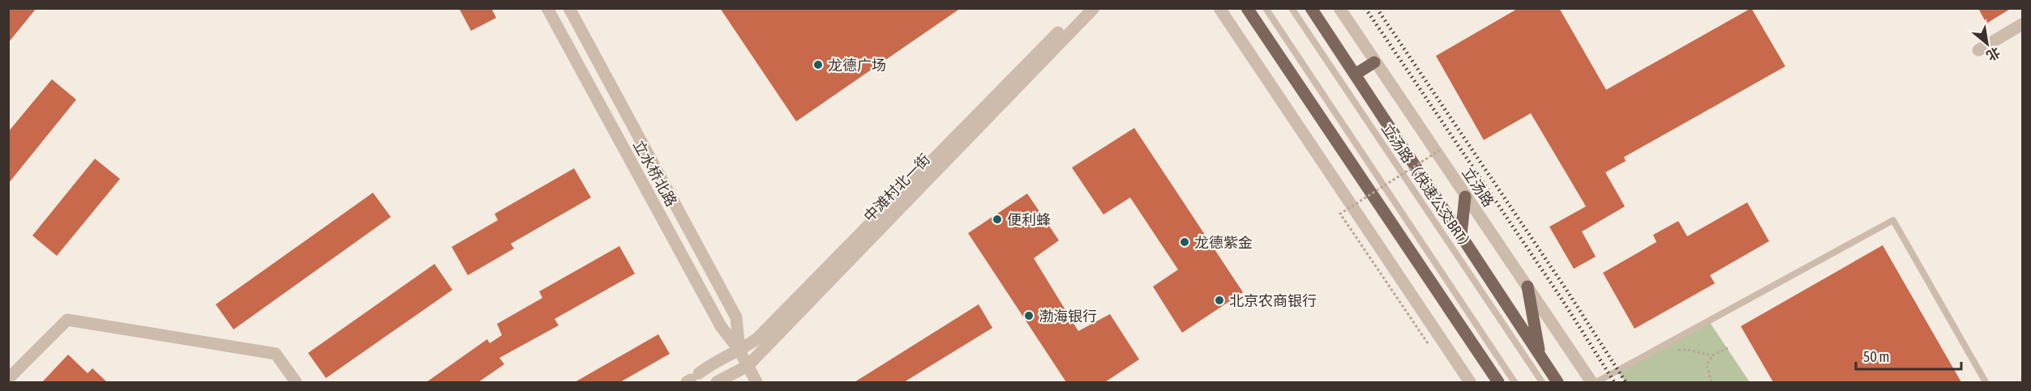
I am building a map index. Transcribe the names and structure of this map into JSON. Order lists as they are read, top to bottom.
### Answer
{
  "streets": {
    "street": ["立水桥北路", "立汤路", "中滩村北一街"],
    "lane": ["立汤路（快速公交BRT）"]
  },
  "crossings": [
    ["立水桥北路", "中滩村北一街"]
  ],
  "places": [
    "龙德广场",
    "便利蜂",
    "龙德紫金",
    "北京农商银行",
    "渤海银行"
  ],
  "scale_bar": "50 m",
  "north": "bottom right"
}
